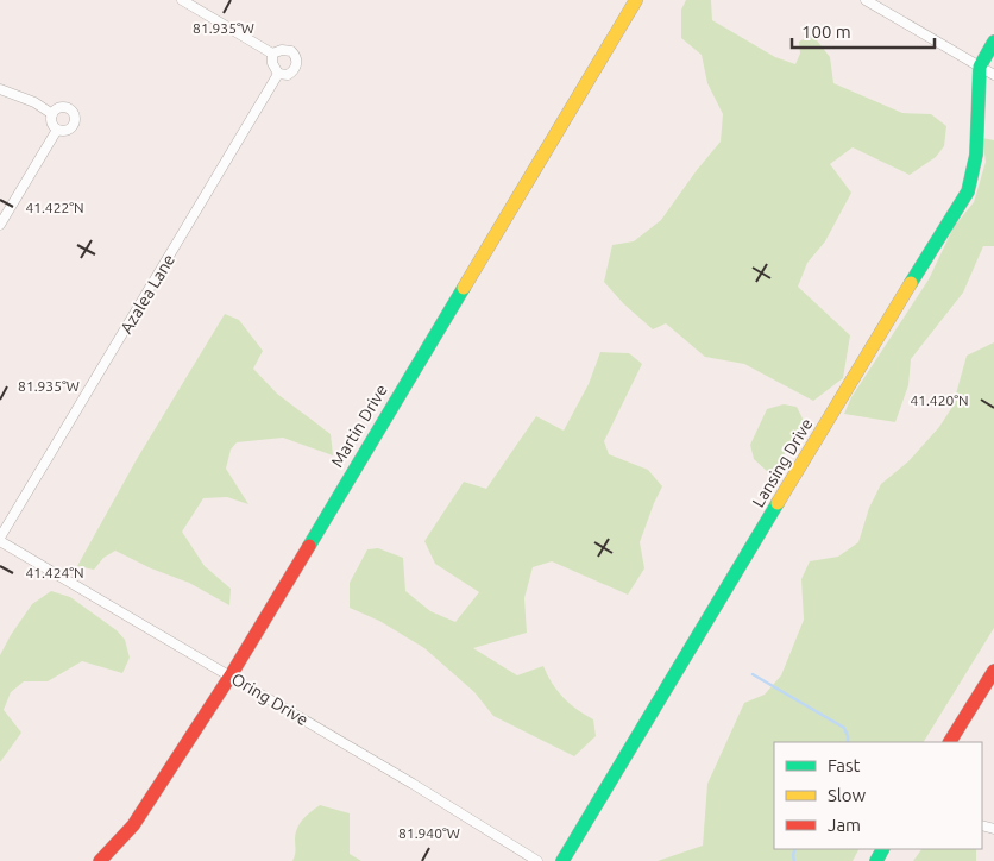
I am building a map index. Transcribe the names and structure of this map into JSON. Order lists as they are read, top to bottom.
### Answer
{
  "streets": {
    "street": [
      "Azalea Lane",
      "Martin Drive",
      "Lansing Drive",
      "Oring Drive"
    ]
  },
  "crossings": [
    ["Azalea Lane", "Oring Drive"],
    ["Martin Drive", "Oring Drive"]
  ],
  "legend": ["Fast", "Slow", "Jam"],
  "scale_bar": "100 m",
  "coordinates": [
    "81.935°W",
    "41.422°N",
    "41.420°N",
    "41.424°N",
    "81.940°W"
  ]
}
